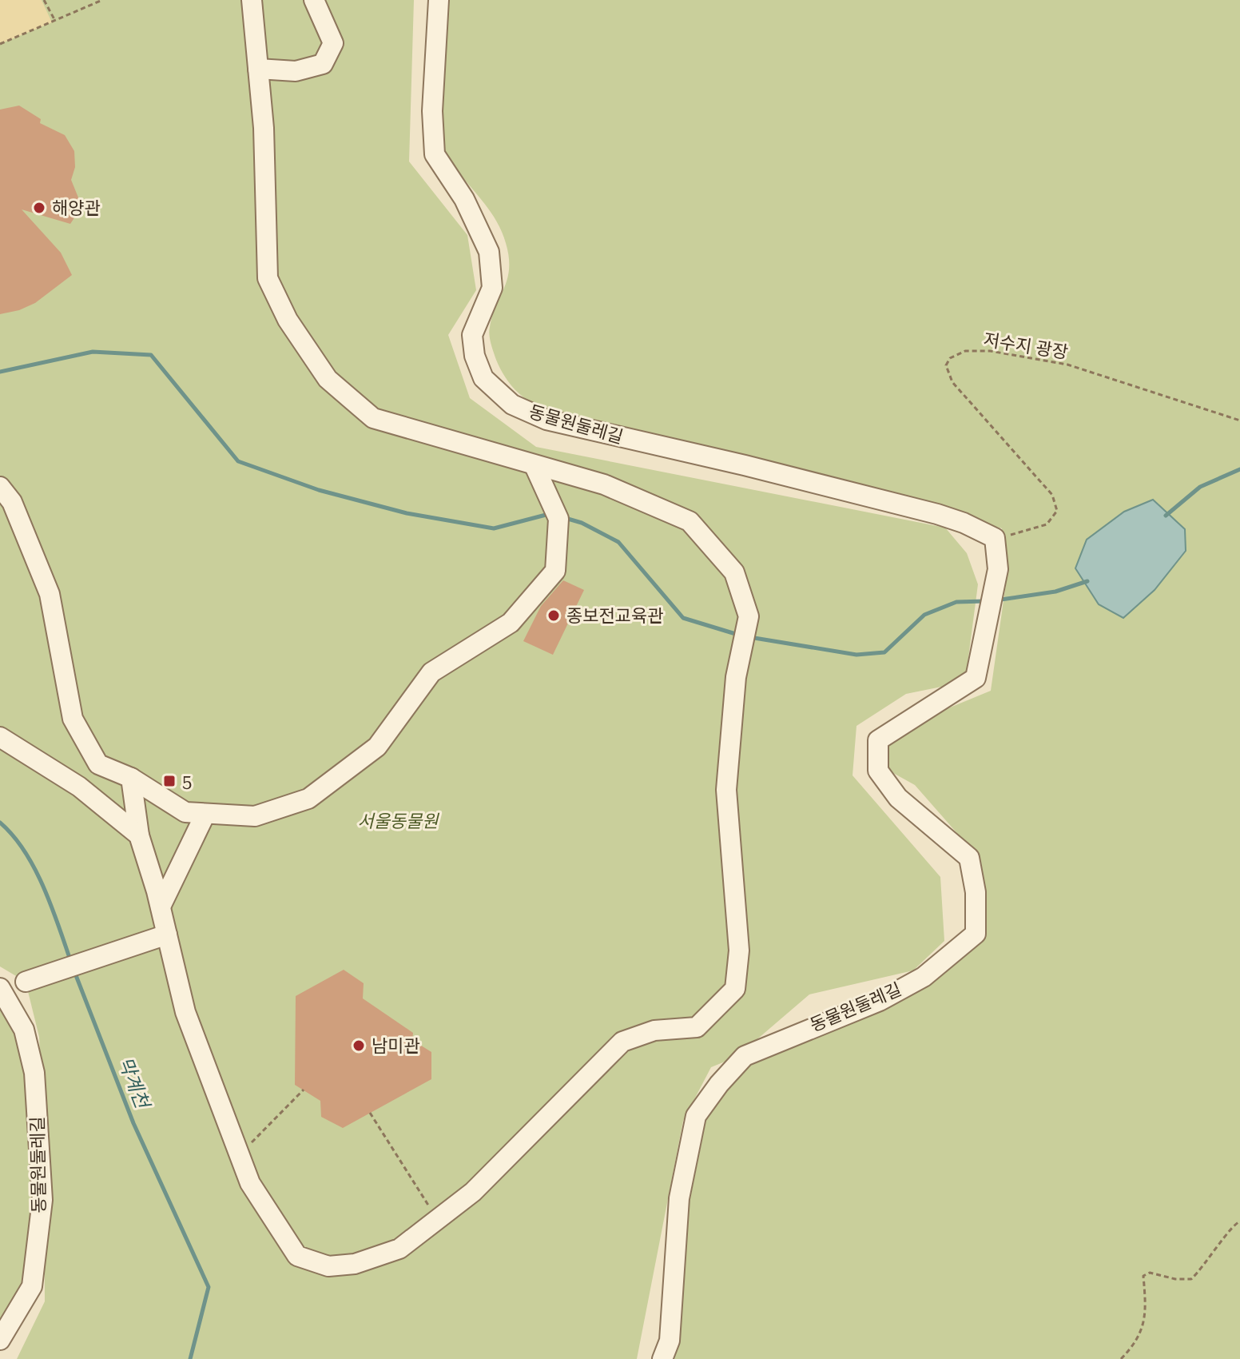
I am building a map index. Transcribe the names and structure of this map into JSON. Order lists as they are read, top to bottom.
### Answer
{
  "streets": {
    "street": ["동물원둘레길"],
    "path": ["저수지 광장"]
  },
  "crossings": [
    ["저수지 광장", "동물원둘레길"]
  ],
  "water": ["막계천"],
  "parks": ["서울동물원"],
  "places": {
    "other": ["해양관", "종보전교육관", "남미관"],
    "transit": ["5"]
  }
}
